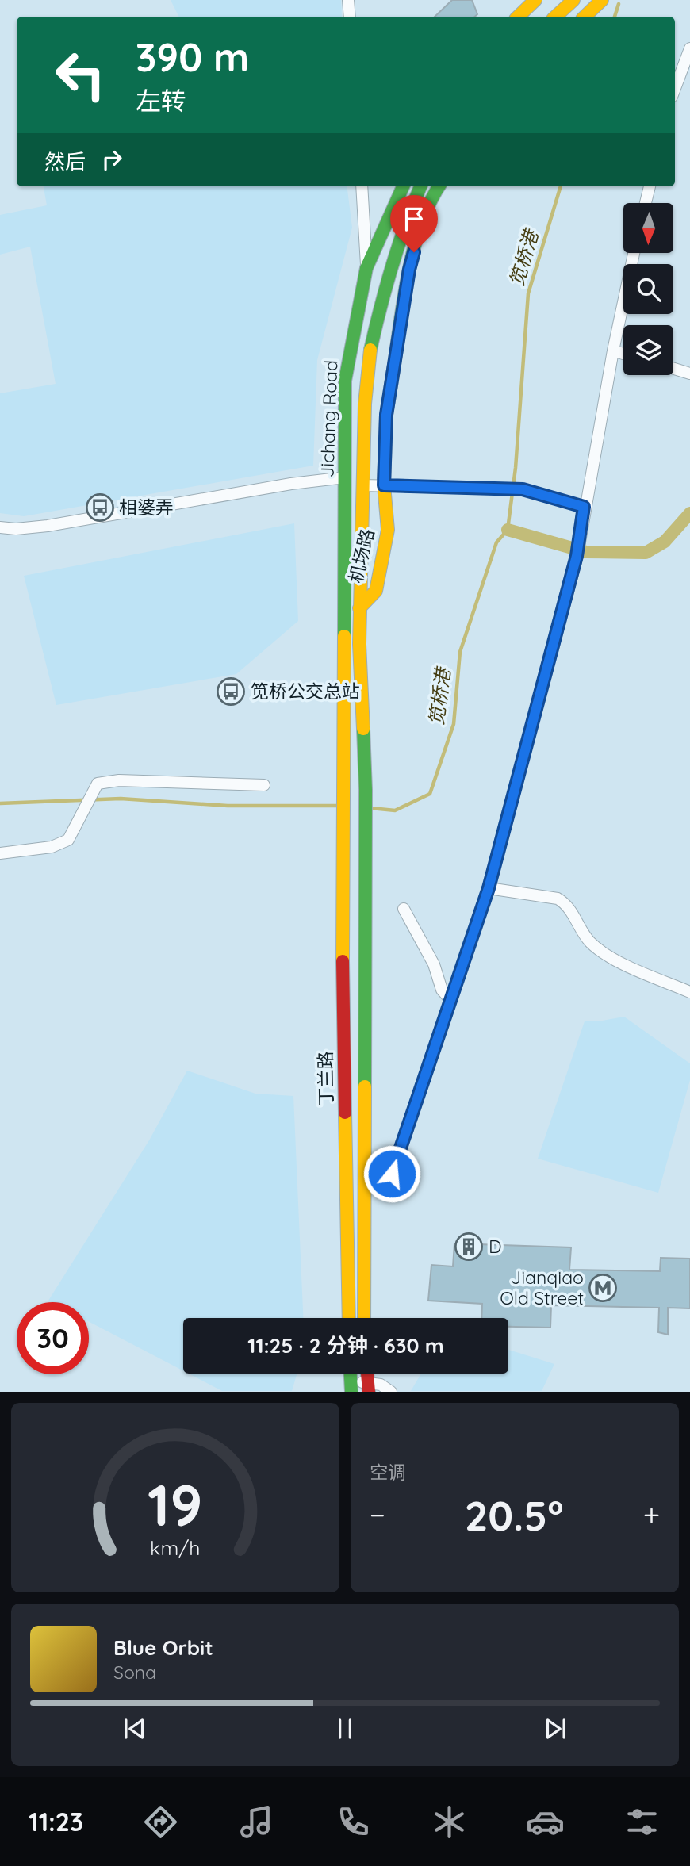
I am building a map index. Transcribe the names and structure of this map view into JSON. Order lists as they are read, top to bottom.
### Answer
{
  "streets": {
    "main road": ["Jichang Road", "机场路", "丁兰路"]
  },
  "crossings": [
    ["Jichang Road", "丁兰路"]
  ],
  "water": ["笕桥港"],
  "places": {
    "bus stop": ["相婆弄", "笕桥公交总站"],
    "building": ["D"],
    "metro station": ["Jianqiao Old Street"]
  },
  "north": "bottom",
  "page": {
    "turn": ["390 m", "左转"],
    "then": "然后",
    "limit": "30",
    "trip": "11:25 · 2 分钟 · 630 m",
    "tile": "空调",
    "heat": ["−", "20.5°", "+"],
    "song": ["Blue Orbit", "Sona"],
    "tabs": "11:23",
    "gauge": ["19", "km/h"]
  }
}
